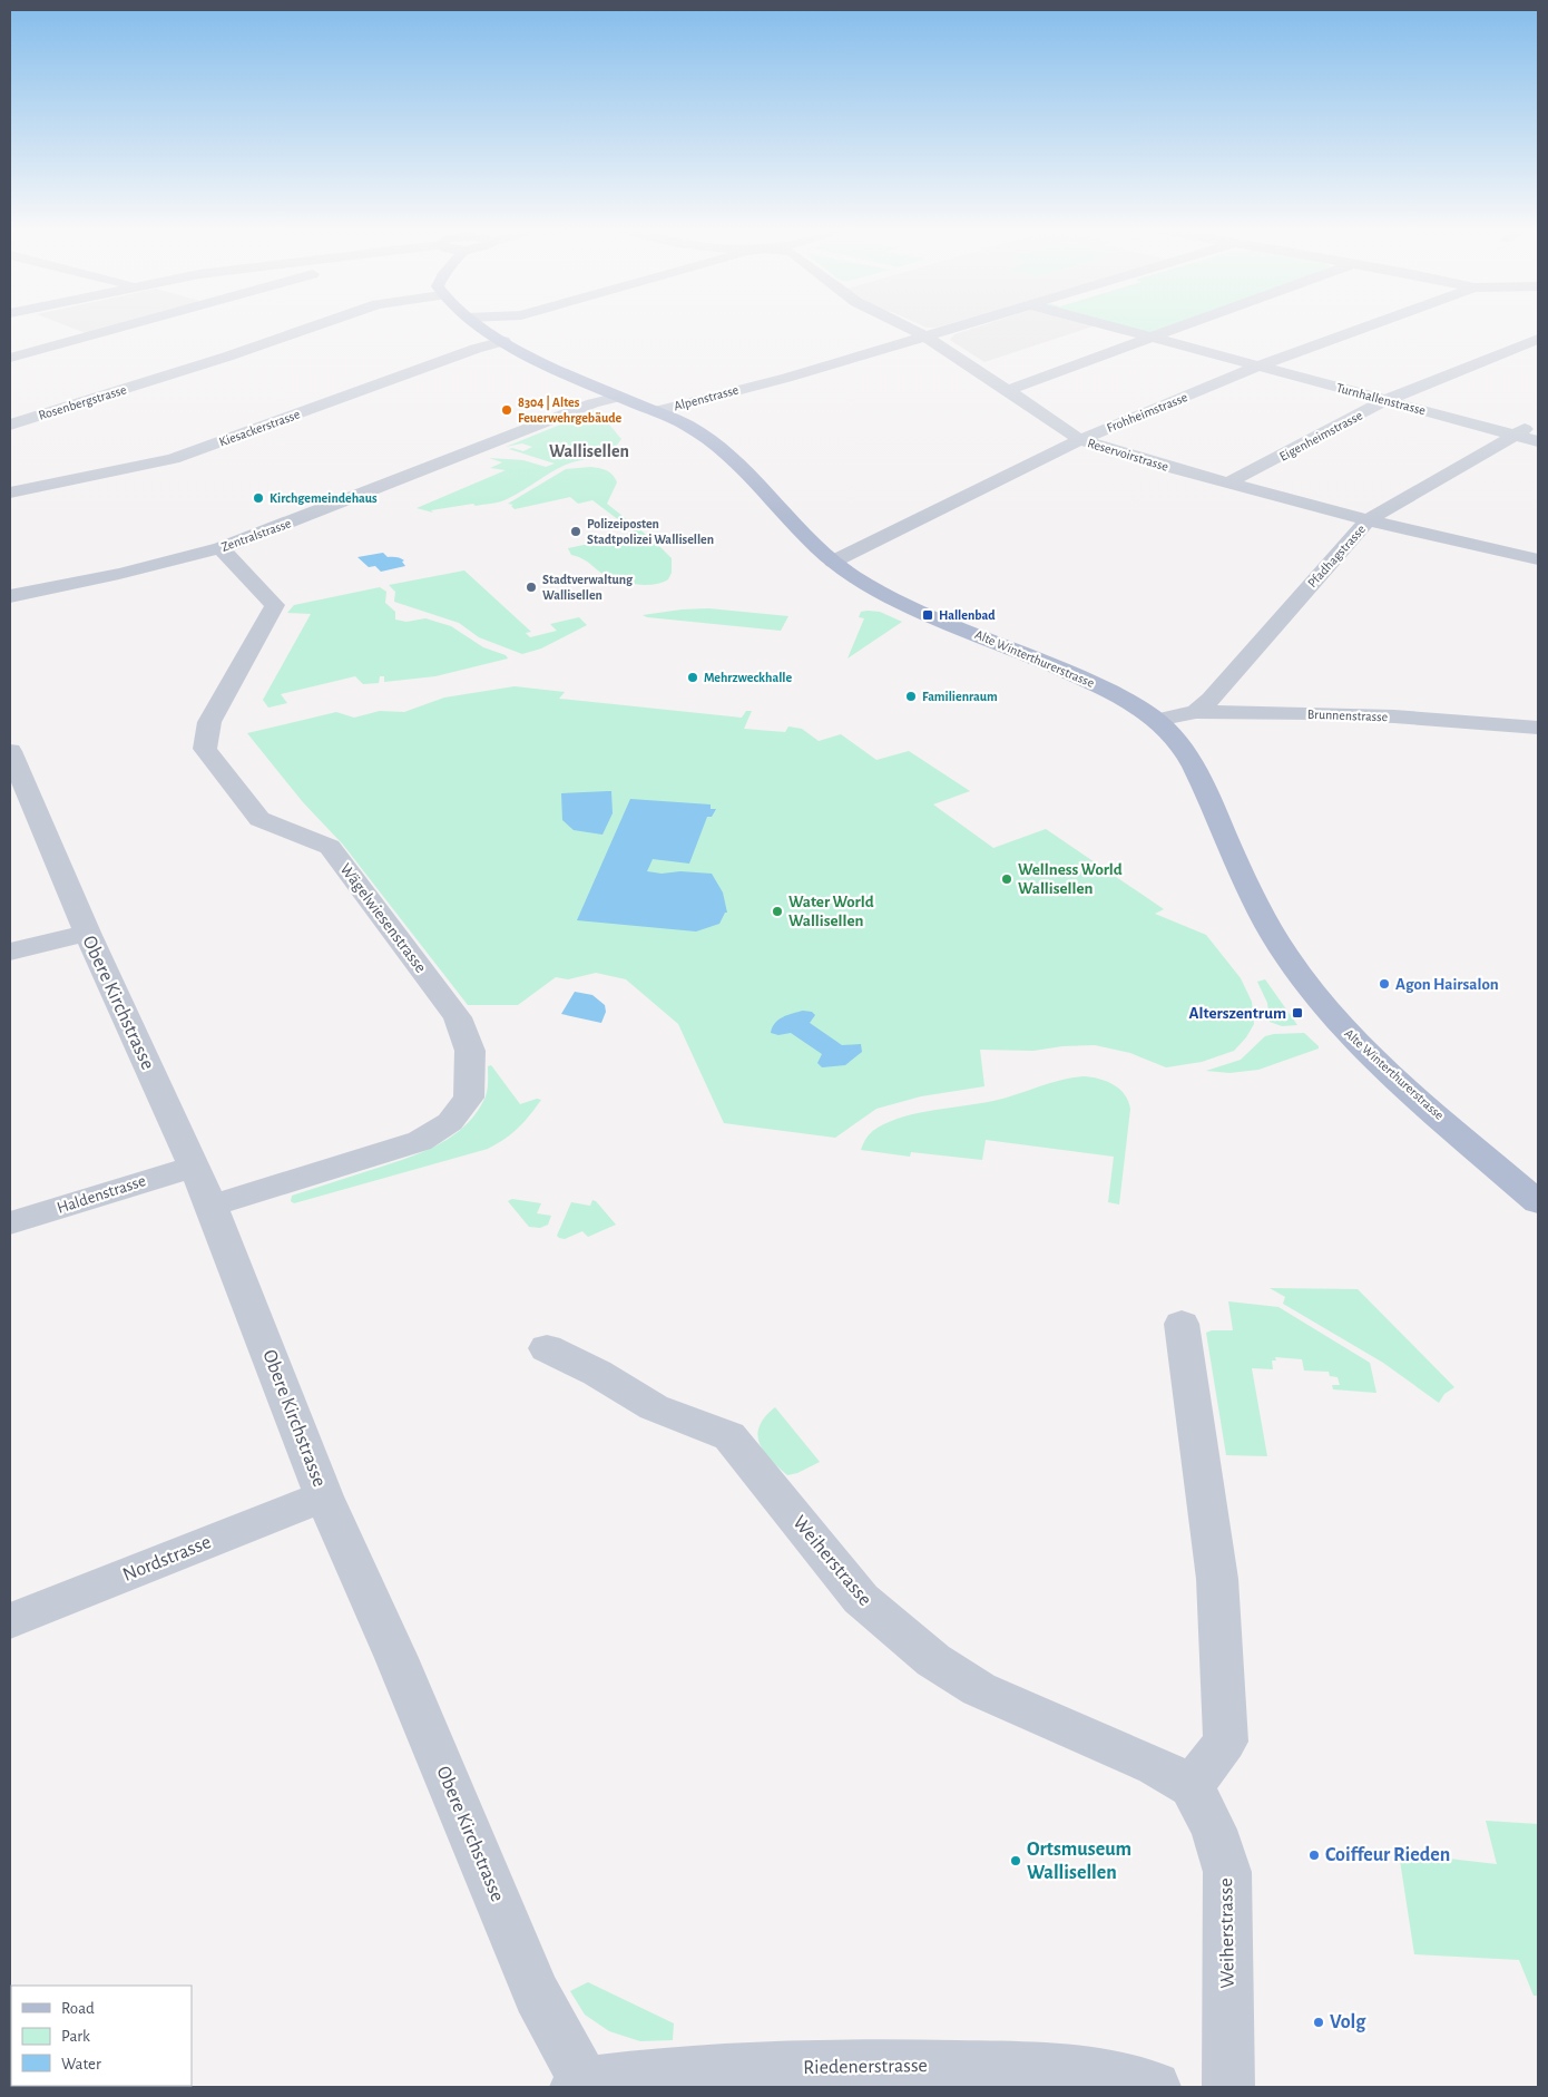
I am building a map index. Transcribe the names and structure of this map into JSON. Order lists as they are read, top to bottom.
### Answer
{
  "streets": {
    "main road": ["Alte Winterthurerstrasse"],
    "street": [
      "Alpenstrasse",
      "Turnhallenstrasse",
      "Rosenbergstrasse",
      "Frohheimstrasse",
      "Kiesackerstrasse",
      "Eigenheimstrasse",
      "Reservoirstrasse",
      "Zentralstrasse",
      "Pfadhagstrasse",
      "Brunnenstrasse",
      "Wägelwiesenstrasse",
      "Obere Kirchstrasse",
      "Haldenstrasse",
      "Nordstrasse",
      "Weiherstrasse",
      "Riedenerstrasse"
    ]
  },
  "crossings": [
    ["Alpenstrasse", "Reservoirstrasse"],
    ["Alpenstrasse", "Alte Winterthurerstrasse"],
    ["Turnhallenstrasse", "Frohheimstrasse"],
    ["Turnhallenstrasse", "Eigenheimstrasse"],
    ["Turnhallenstrasse", "Pfadhagstrasse"],
    ["Frohheimstrasse", "Reservoirstrasse"],
    ["Frohheimstrasse", "Alte Winterthurerstrasse"],
    ["Kiesackerstrasse", "Alte Winterthurerstrasse"],
    ["Eigenheimstrasse", "Reservoirstrasse"],
    ["Reservoirstrasse", "Pfadhagstrasse"],
    ["Zentralstrasse", "Alte Winterthurerstrasse"],
    ["Zentralstrasse", "Wägelwiesenstrasse"],
    ["Pfadhagstrasse", "Brunnenstrasse"],
    ["Alte Winterthurerstrasse", "Brunnenstrasse"],
    ["Wägelwiesenstrasse", "Obere Kirchstrasse"],
    ["Obere Kirchstrasse", "Haldenstrasse"],
    ["Obere Kirchstrasse", "Nordstrasse"],
    ["Obere Kirchstrasse", "Riedenerstrasse"]
  ],
  "districts": ["Wallisellen"],
  "places": {
    "other": [
      "8304 | Altes Feuerwehrgebäude",
      "Kirchgemeindehaus",
      "Polizeiposten Stadtpolizei Wallisellen",
      "Stadtverwaltung Wallisellen",
      "Mehrzweckhalle",
      "Familienraum",
      "Wellness World Wallisellen",
      "Water World Wallisellen",
      "Agon Hairsalon",
      "Coiffeur Rieden",
      "Ortsmuseum Wallisellen",
      "Volg"
    ],
    "transit": ["Hallenbad", "Alterszentrum"]
  },
  "legend": ["Road", "Park", "Water"]
}
